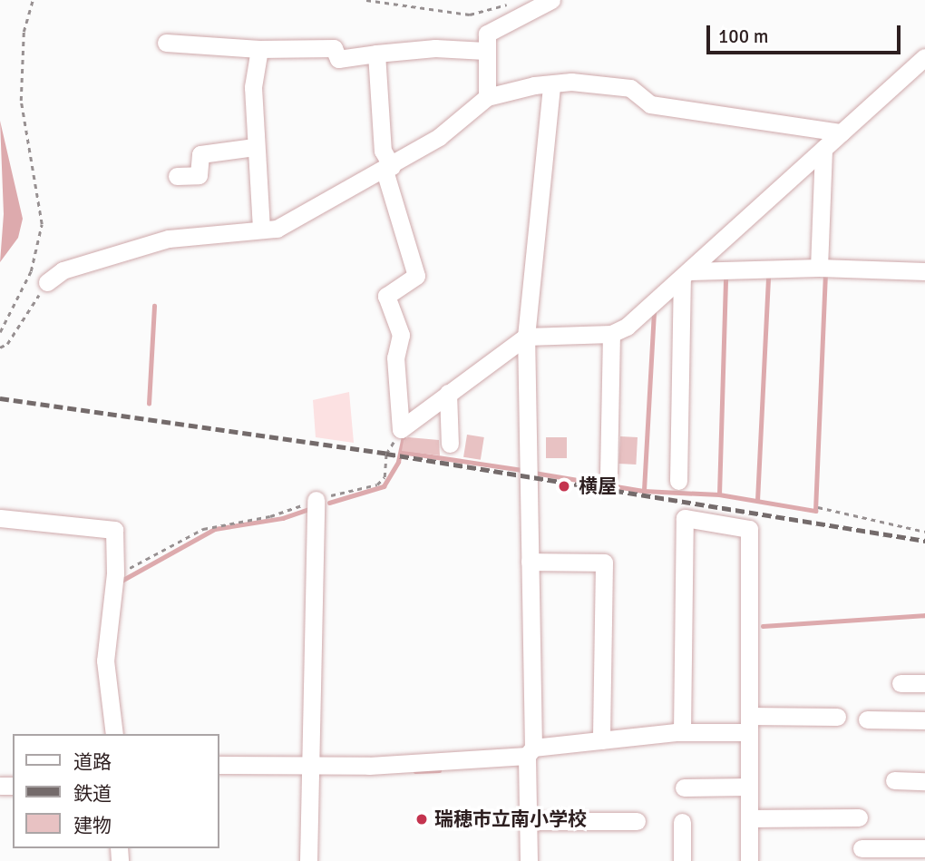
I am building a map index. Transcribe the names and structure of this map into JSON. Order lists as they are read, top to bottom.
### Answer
{
  "places": ["横屋", "瑞穂市立南小学校"],
  "legend": ["道路", "鉄道", "建物"],
  "scale_bar": "100 m"
}
